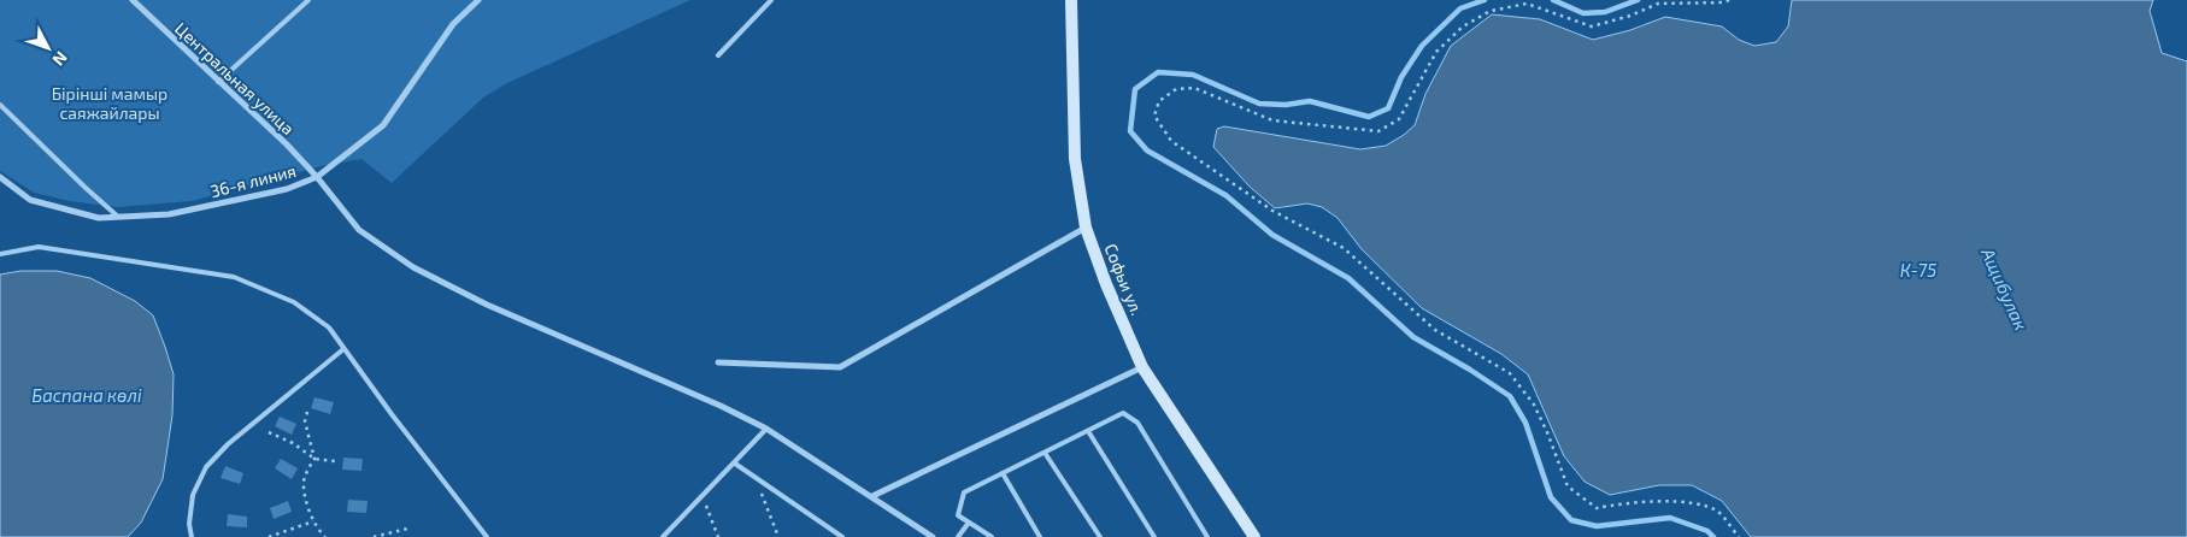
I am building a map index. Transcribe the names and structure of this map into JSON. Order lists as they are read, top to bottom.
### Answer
{
  "streets": {
    "street": ["Центральная улица", "36-я линия", "Софьи ул."]
  },
  "crossings": [
    ["Центральная улица", "36-я линия"]
  ],
  "water": ["К-75", "Ащибулак", "Баспана көлі"],
  "parks": ["Бірінші мамыр саяжайлары"],
  "north": "bottom right"
}
